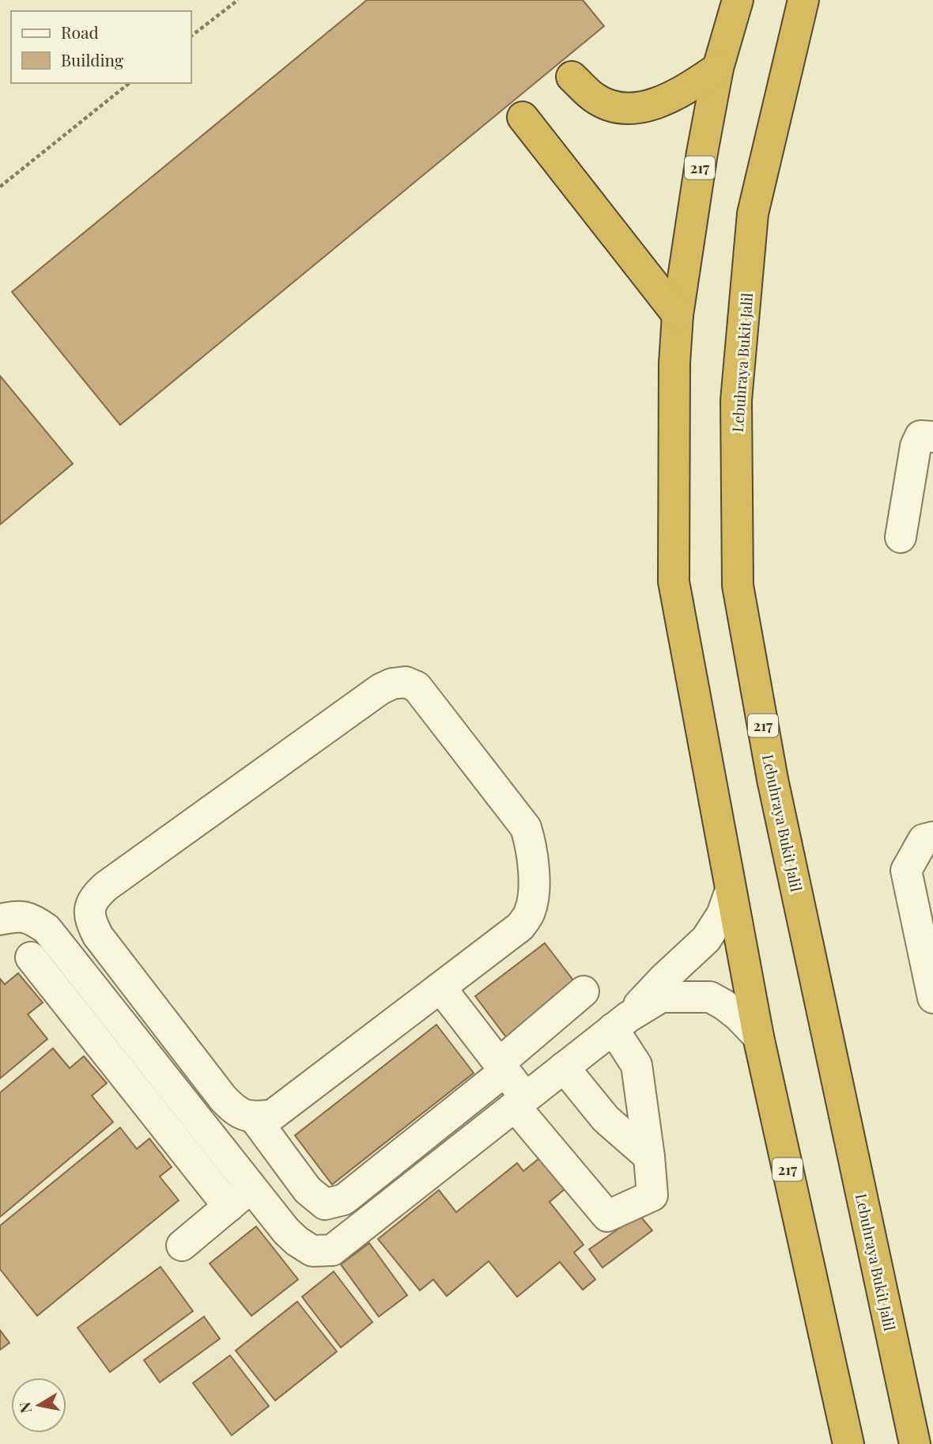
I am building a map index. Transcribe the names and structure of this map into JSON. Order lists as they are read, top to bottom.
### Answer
{
  "streets": {
    "highway": ["217", "Lebuhraya Bukit Jalil"]
  },
  "legend": ["Road", "Building"],
  "north": "left"
}
